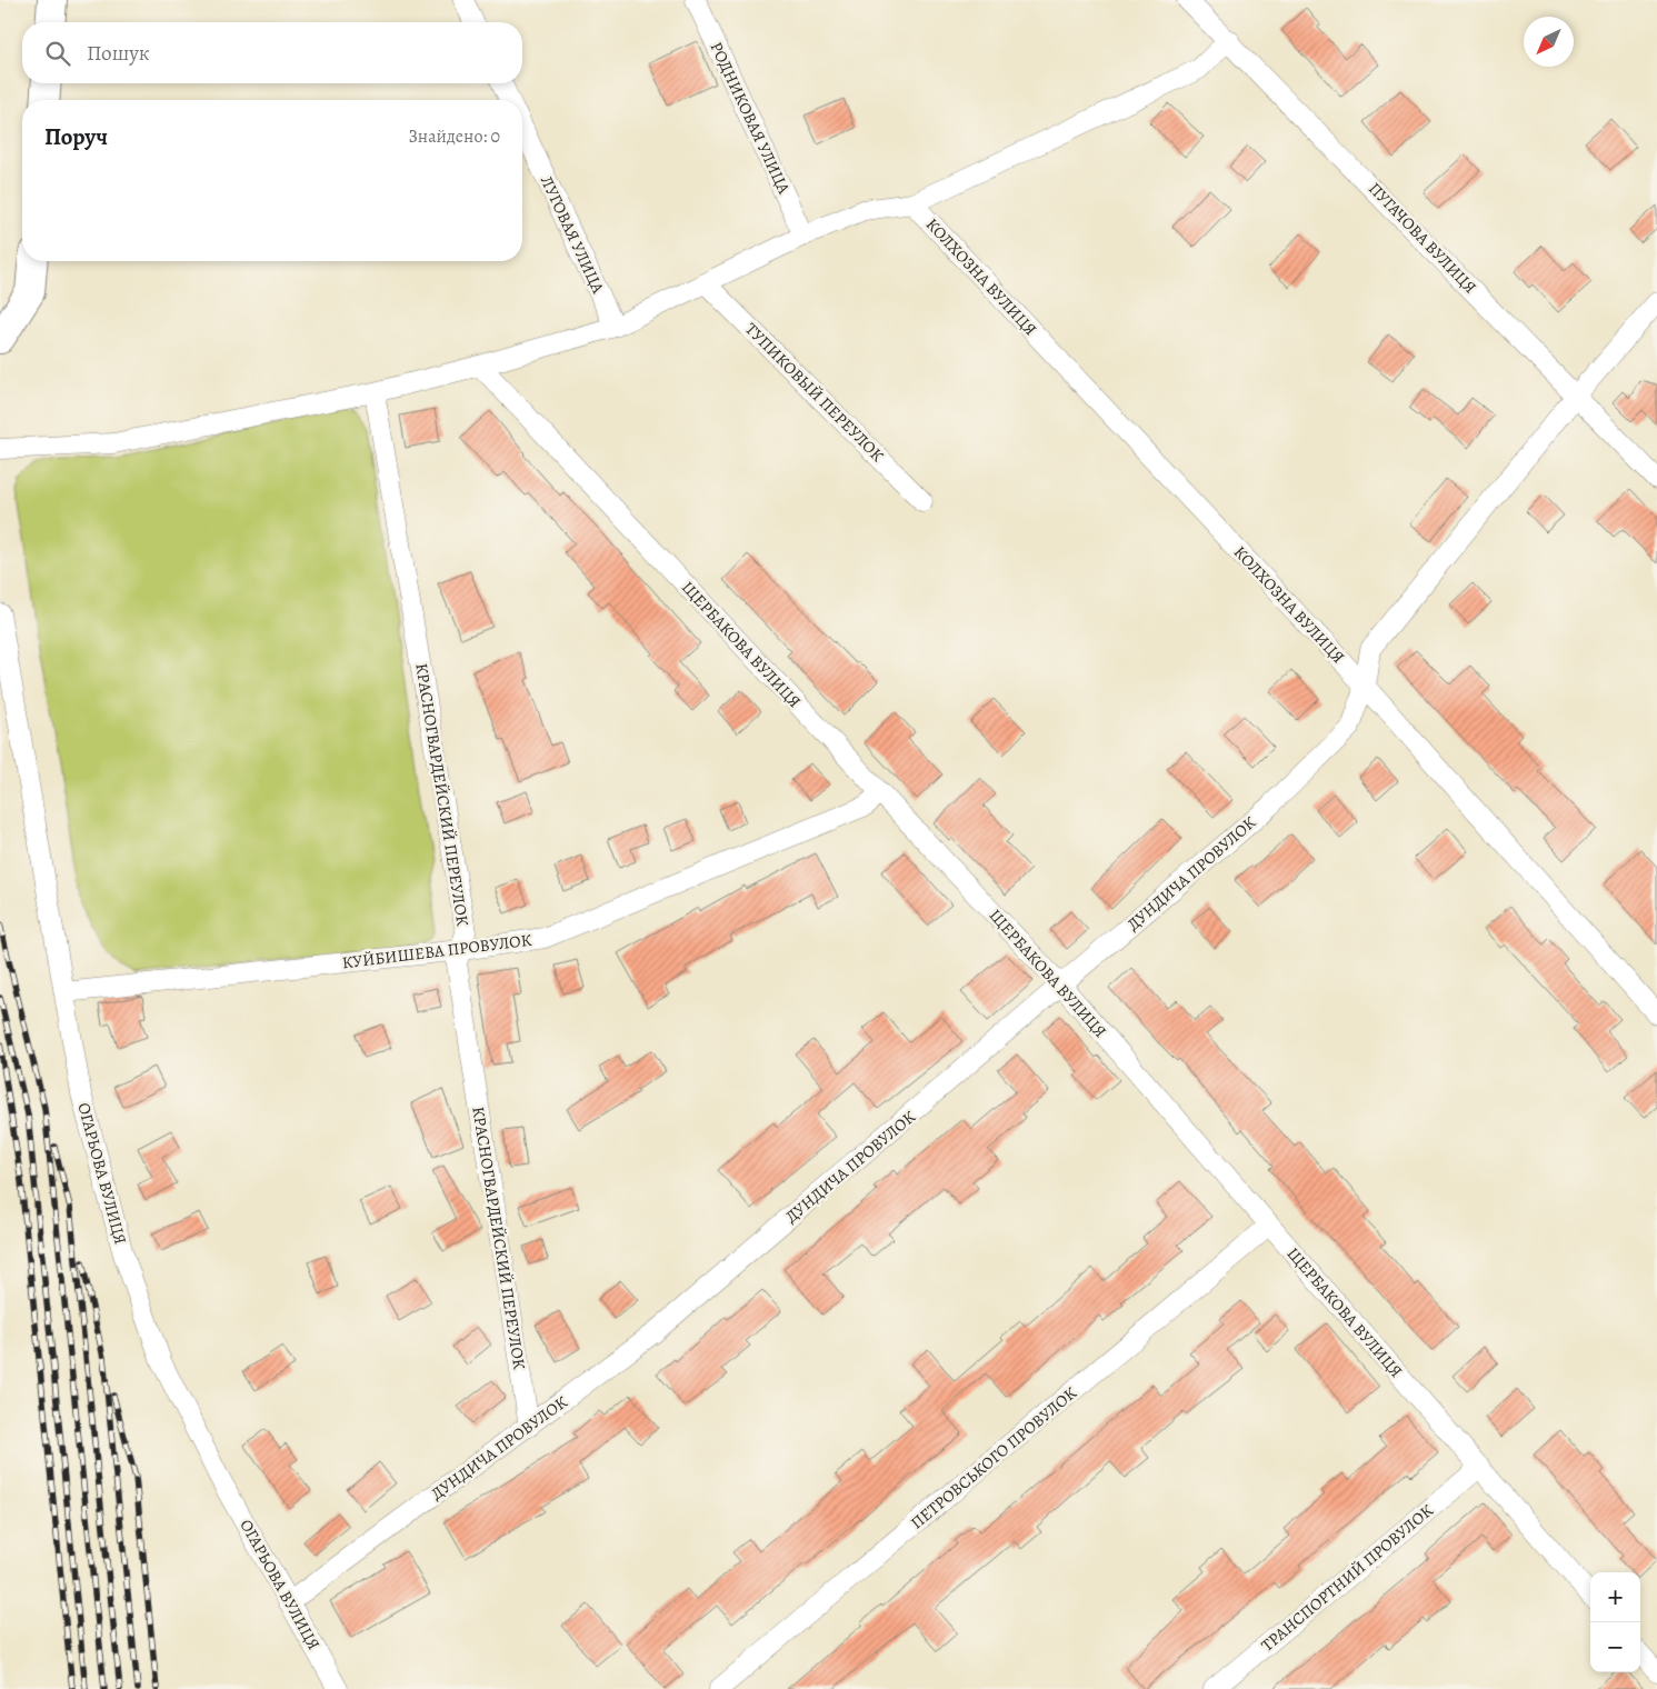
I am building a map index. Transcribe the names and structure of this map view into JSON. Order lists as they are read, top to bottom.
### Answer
{
  "streets": {
    "street": [
      "РОДНИКОВАЯ УЛИЦА",
      "ЛУГОВАЯ УЛИЦА",
      "ПУГАЧОВА ВУЛИЦЯ",
      "КОЛХОЗНА ВУЛИЦЯ",
      "ТУПИКОВЫЙ ПЕРЕУЛОК",
      "ЩЕРБАКОВА ВУЛИЦЯ",
      "КРАСНОГВАРДЕЙСКИЙ ПЕРЕУЛОК",
      "ДУНДИЧА ПРОВУЛОК",
      "КУЙБИШЕВА ПРОВУЛОК",
      "ОГАРЬОВА ВУЛИЦЯ",
      "ПЕТРОВСЬКОГО ПРОВУЛОК",
      "ТРАНСПОРТНИЙ ПРОВУЛОК"
    ]
  },
  "crossings": [
    ["ПУГАЧОВА ВУЛИЦЯ", "ДУНДИЧА ПРОВУЛОК"],
    ["КОЛХОЗНА ВУЛИЦЯ", "ДУНДИЧА ПРОВУЛОК"],
    ["ЩЕРБАКОВА ВУЛИЦЯ", "ДУНДИЧА ПРОВУЛОК"],
    ["ЩЕРБАКОВА ВУЛИЦЯ", "КУЙБИШЕВА ПРОВУЛОК"],
    ["ЩЕРБАКОВА ВУЛИЦЯ", "ПЕТРОВСЬКОГО ПРОВУЛОК"],
    ["ЩЕРБАКОВА ВУЛИЦЯ", "ТРАНСПОРТНИЙ ПРОВУЛОК"],
    ["КРАСНОГВАРДЕЙСКИЙ ПЕРЕУЛОК", "ДУНДИЧА ПРОВУЛОК"],
    ["КРАСНОГВАРДЕЙСКИЙ ПЕРЕУЛОК", "КУЙБИШЕВА ПРОВУЛОК"],
    ["ДУНДИЧА ПРОВУЛОК", "ОГАРЬОВА ВУЛИЦЯ"],
    ["КУЙБИШЕВА ПРОВУЛОК", "ОГАРЬОВА ВУЛИЦЯ"]
  ],
  "north": "bottom left",
  "page": {
    "search": "Пошук",
    "heading": ["Поруч", "Знайдено: 0"],
    "map_buttons": ["+", "−"]
  }
}
